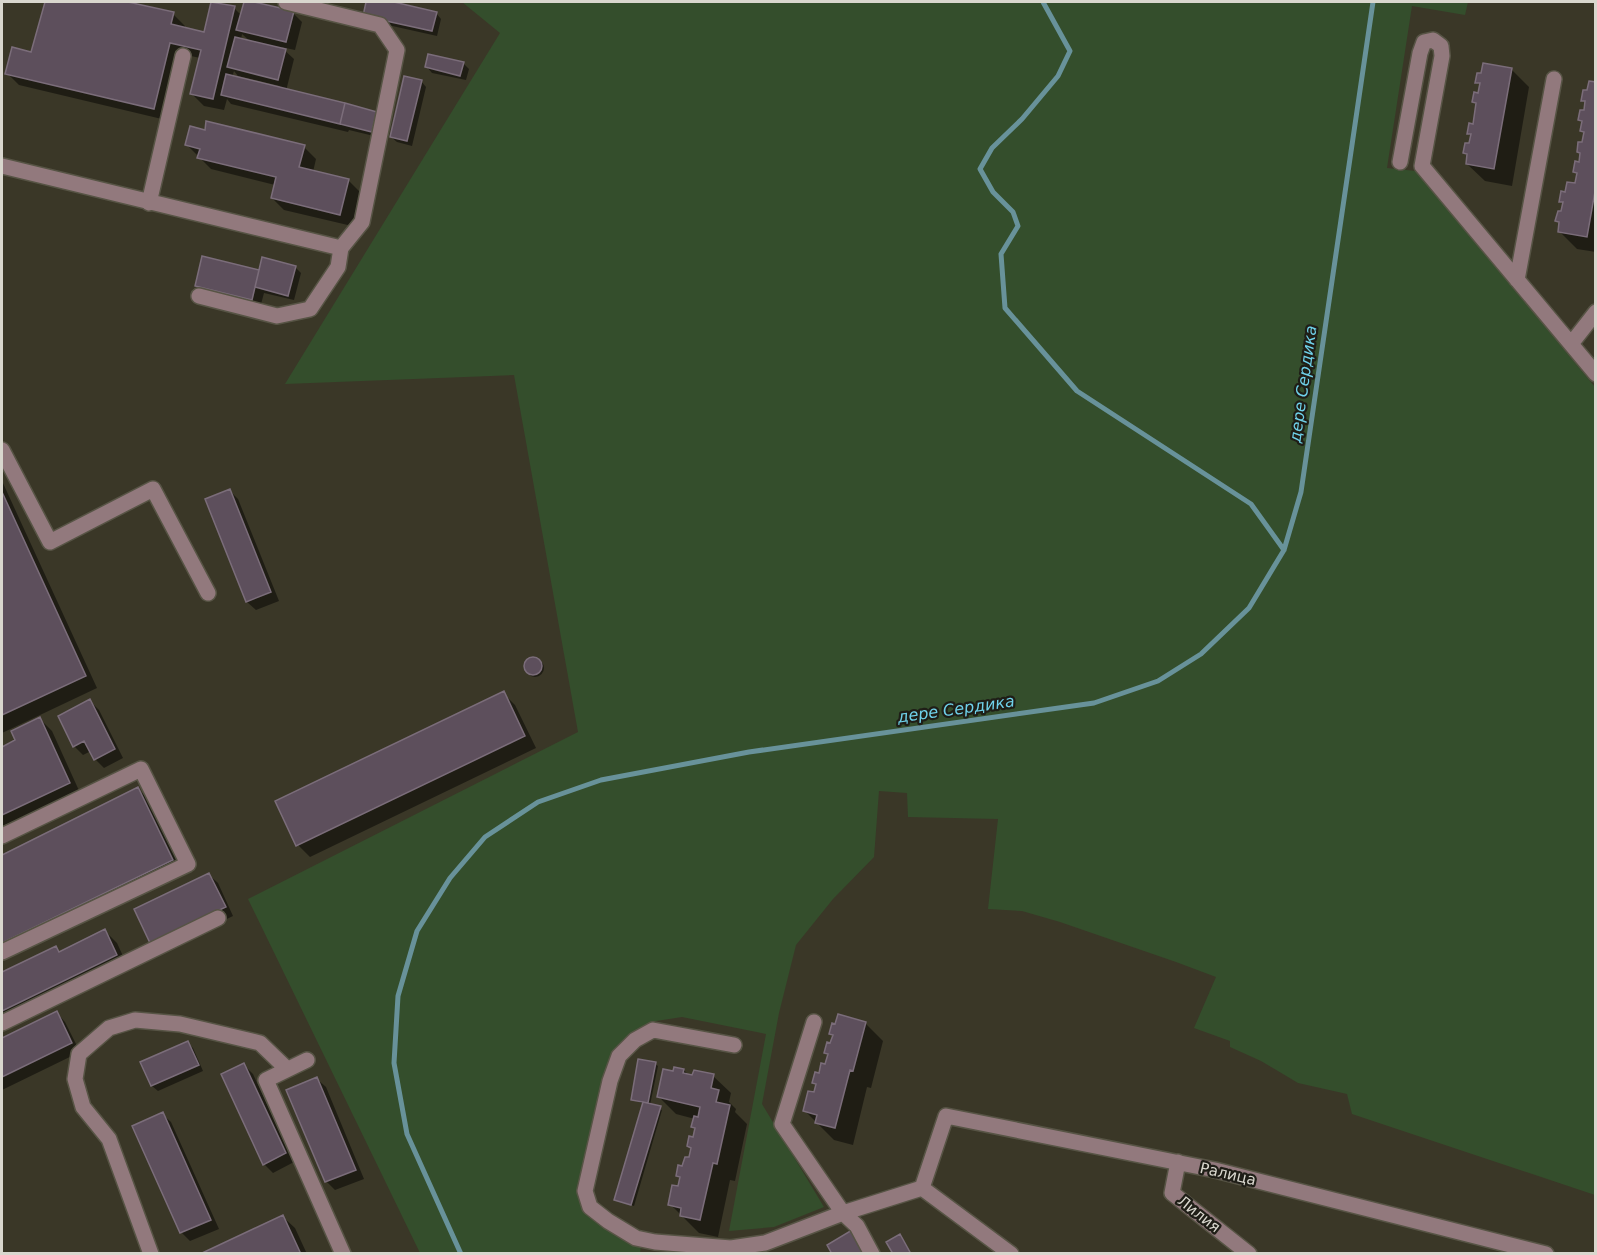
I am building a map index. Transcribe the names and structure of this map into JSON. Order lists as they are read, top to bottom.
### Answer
{
  "streets": {
    "street": ["Ралица", "Лилия"]
  },
  "crossings": [
    ["Ралица", "Лилия"]
  ],
  "water": ["дере Сердика"]
}
